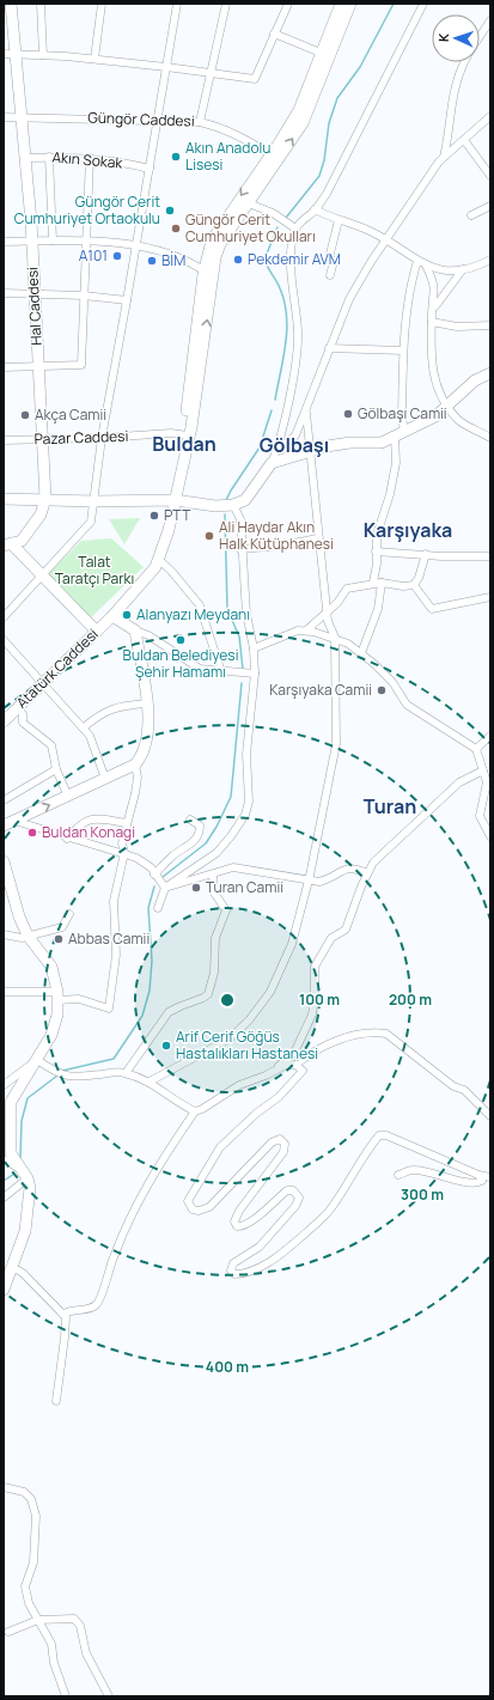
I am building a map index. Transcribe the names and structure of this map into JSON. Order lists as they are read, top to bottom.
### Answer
{
  "streets": {
    "street": [
      "Güngör Caddesi",
      "Akın Sokak",
      "Hal Caddesi",
      "Pazar Caddesi",
      "Atatürk Caddesi"
    ]
  },
  "crossings": [
    ["Güngör Caddesi", "Hal Caddesi"],
    ["Akın Sokak", "Hal Caddesi"],
    ["Hal Caddesi", "Pazar Caddesi"],
    ["Pazar Caddesi", "Atatürk Caddesi"]
  ],
  "districts": [
    "Buldan",
    "Gölbaşı",
    "Karşıyaka",
    "Turan"
  ],
  "parks": ["Talat Taratçı Parkı"],
  "places": [
    "Akın Anadolu Lisesi",
    "Güngör Cerit Cumhuriyet Ortaokulu",
    "Güngör Cerit Cumhuriyet Okulları",
    "A101",
    "Pekdemir AVM",
    "BİM",
    "Gölbaşı Camii",
    "Akça Camii",
    "PTT",
    "Ali Haydar Akın Halk Kütüphanesi",
    "Alanyazı Meydanı",
    "Buldan Belediyesi Şehir Hamamı",
    "Karşıyaka Camii",
    "Buldan Konagi",
    "Turan Camii",
    "Abbas Camii",
    "Arif Cerif Göğüs Hastalıkları Hastanesi"
  ],
  "north": "left",
  "rings": [
    "100 m",
    "200 m",
    "300 m",
    "400 m"
  ]
}
